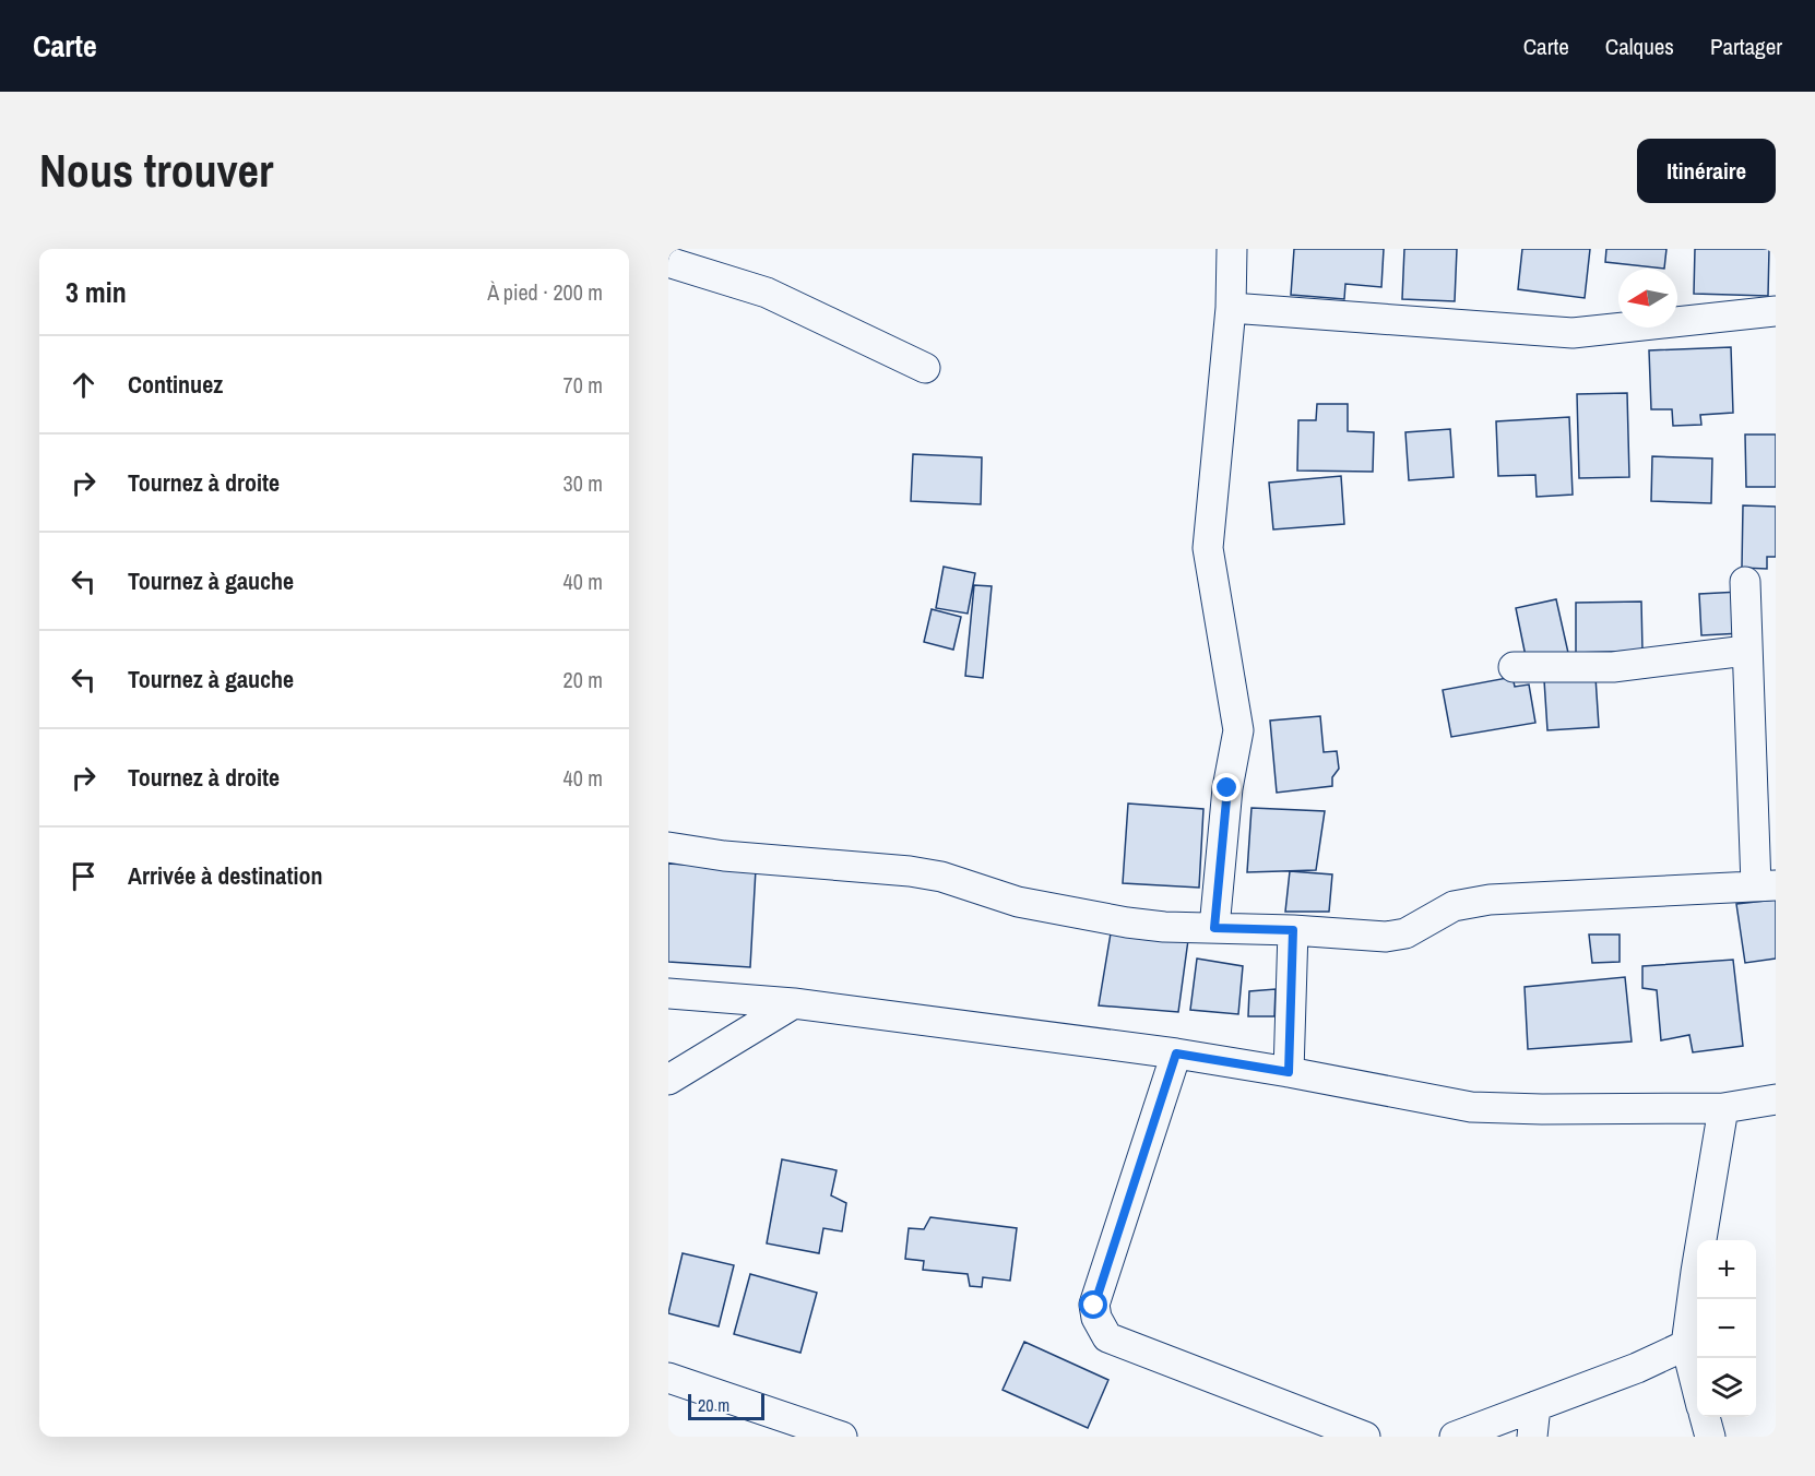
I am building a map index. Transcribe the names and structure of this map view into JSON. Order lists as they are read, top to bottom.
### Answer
{
  "scale_bar": "20 m",
  "north": "left",
  "page": {
    "header": "Carte",
    "nav": ["Carte", "Calques", "Partager"],
    "buttons": "Itinéraire",
    "title": "Nous trouver",
    "heading": ["3 min", "À pied · 200 m"],
    "list": [
      ["Continuez", "70 m"],
      ["Tournez à droite", "30 m"],
      ["Tournez à gauche", "40 m"],
      ["Tournez à gauche", "20 m"],
      ["Tournez à droite", "40 m"],
      "Arrivée à destination"
    ],
    "map_buttons": ["+", "−"],
    "scale": "20 m"
  }
}
